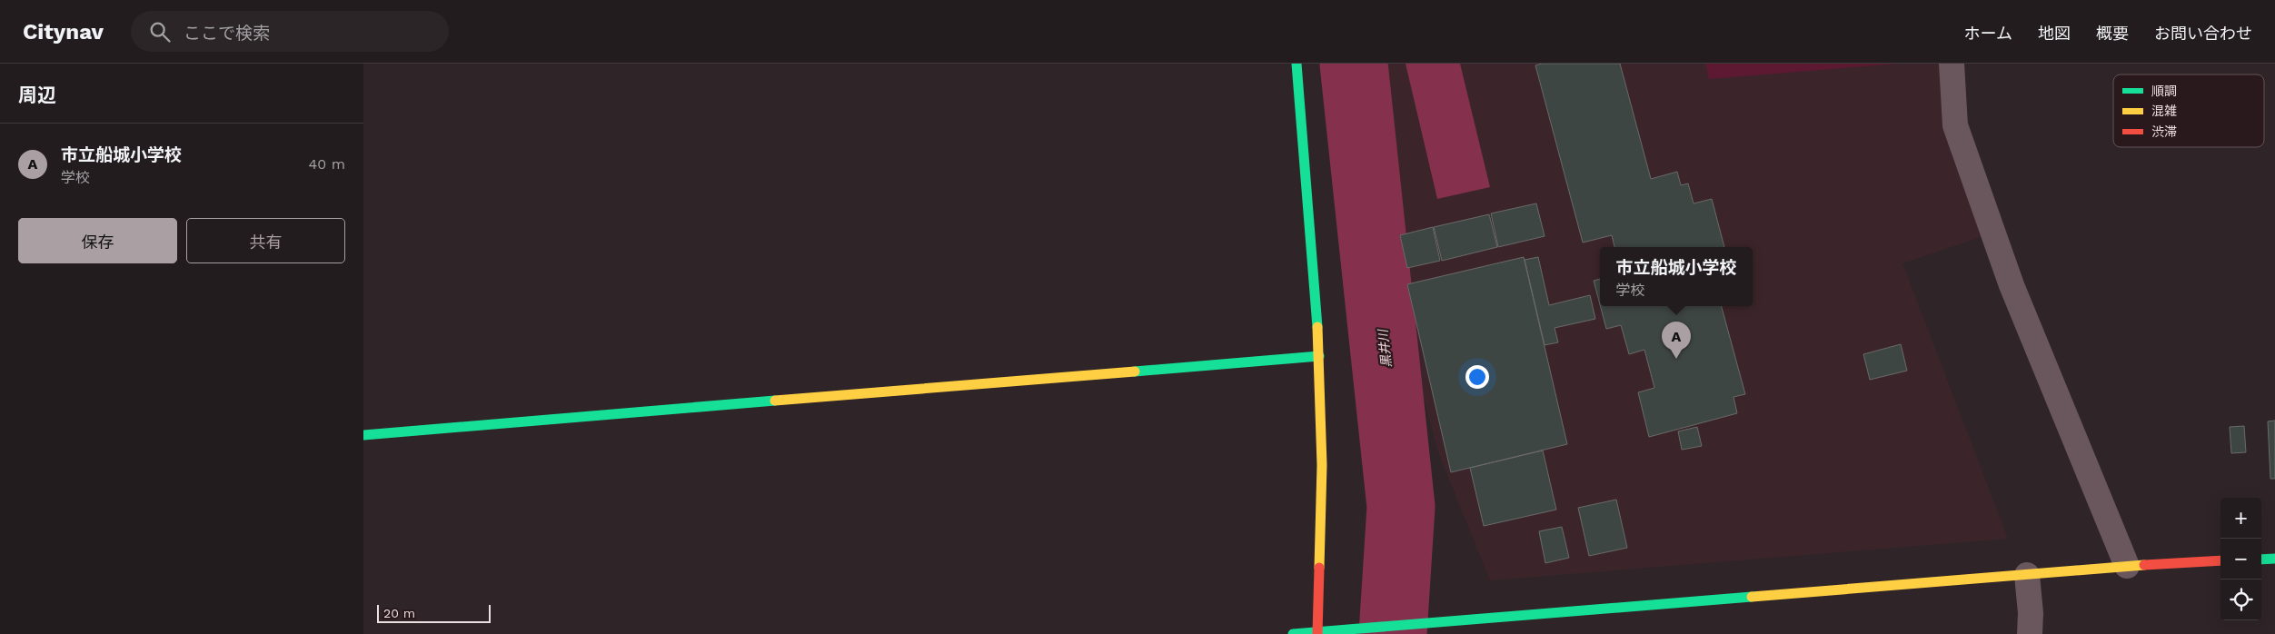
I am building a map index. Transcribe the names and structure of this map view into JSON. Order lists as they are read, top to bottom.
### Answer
{
  "water": ["黒井川"],
  "legend": ["順調", "混雑", "渋滞"],
  "scale_bar": "20 m",
  "page": {
    "header": "Citynav",
    "search": "ここで検索",
    "nav": [
      "ホーム",
      "地図",
      "概要",
      "お問い合わせ"
    ],
    "heading": "周辺",
    "list": [
      {
        "mark": "A",
        "name": "市立船城小学校",
        "note": "学校",
        "value": "40 m"
      }
    ],
    "buttons": ["保存", "共有"],
    "popup": ["市立船城小学校", "学校"],
    "pins": "A",
    "map_buttons": ["+", "−"],
    "scale": "20 m"
  }
}
